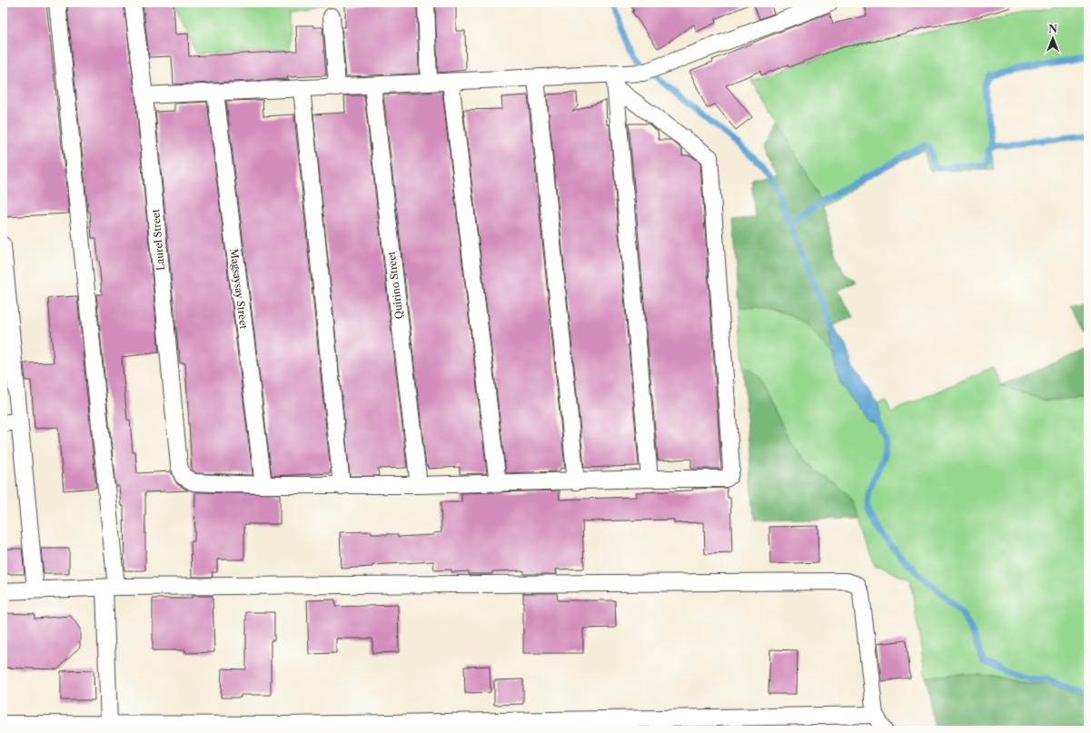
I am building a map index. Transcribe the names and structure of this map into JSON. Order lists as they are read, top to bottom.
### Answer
{
  "streets": {
    "street": ["Laurel Street", "Quirino Street", "Magsaysay Street"]
  },
  "crossings": [
    ["Laurel Street", "Magsaysay Street"]
  ],
  "north": "top"
}
